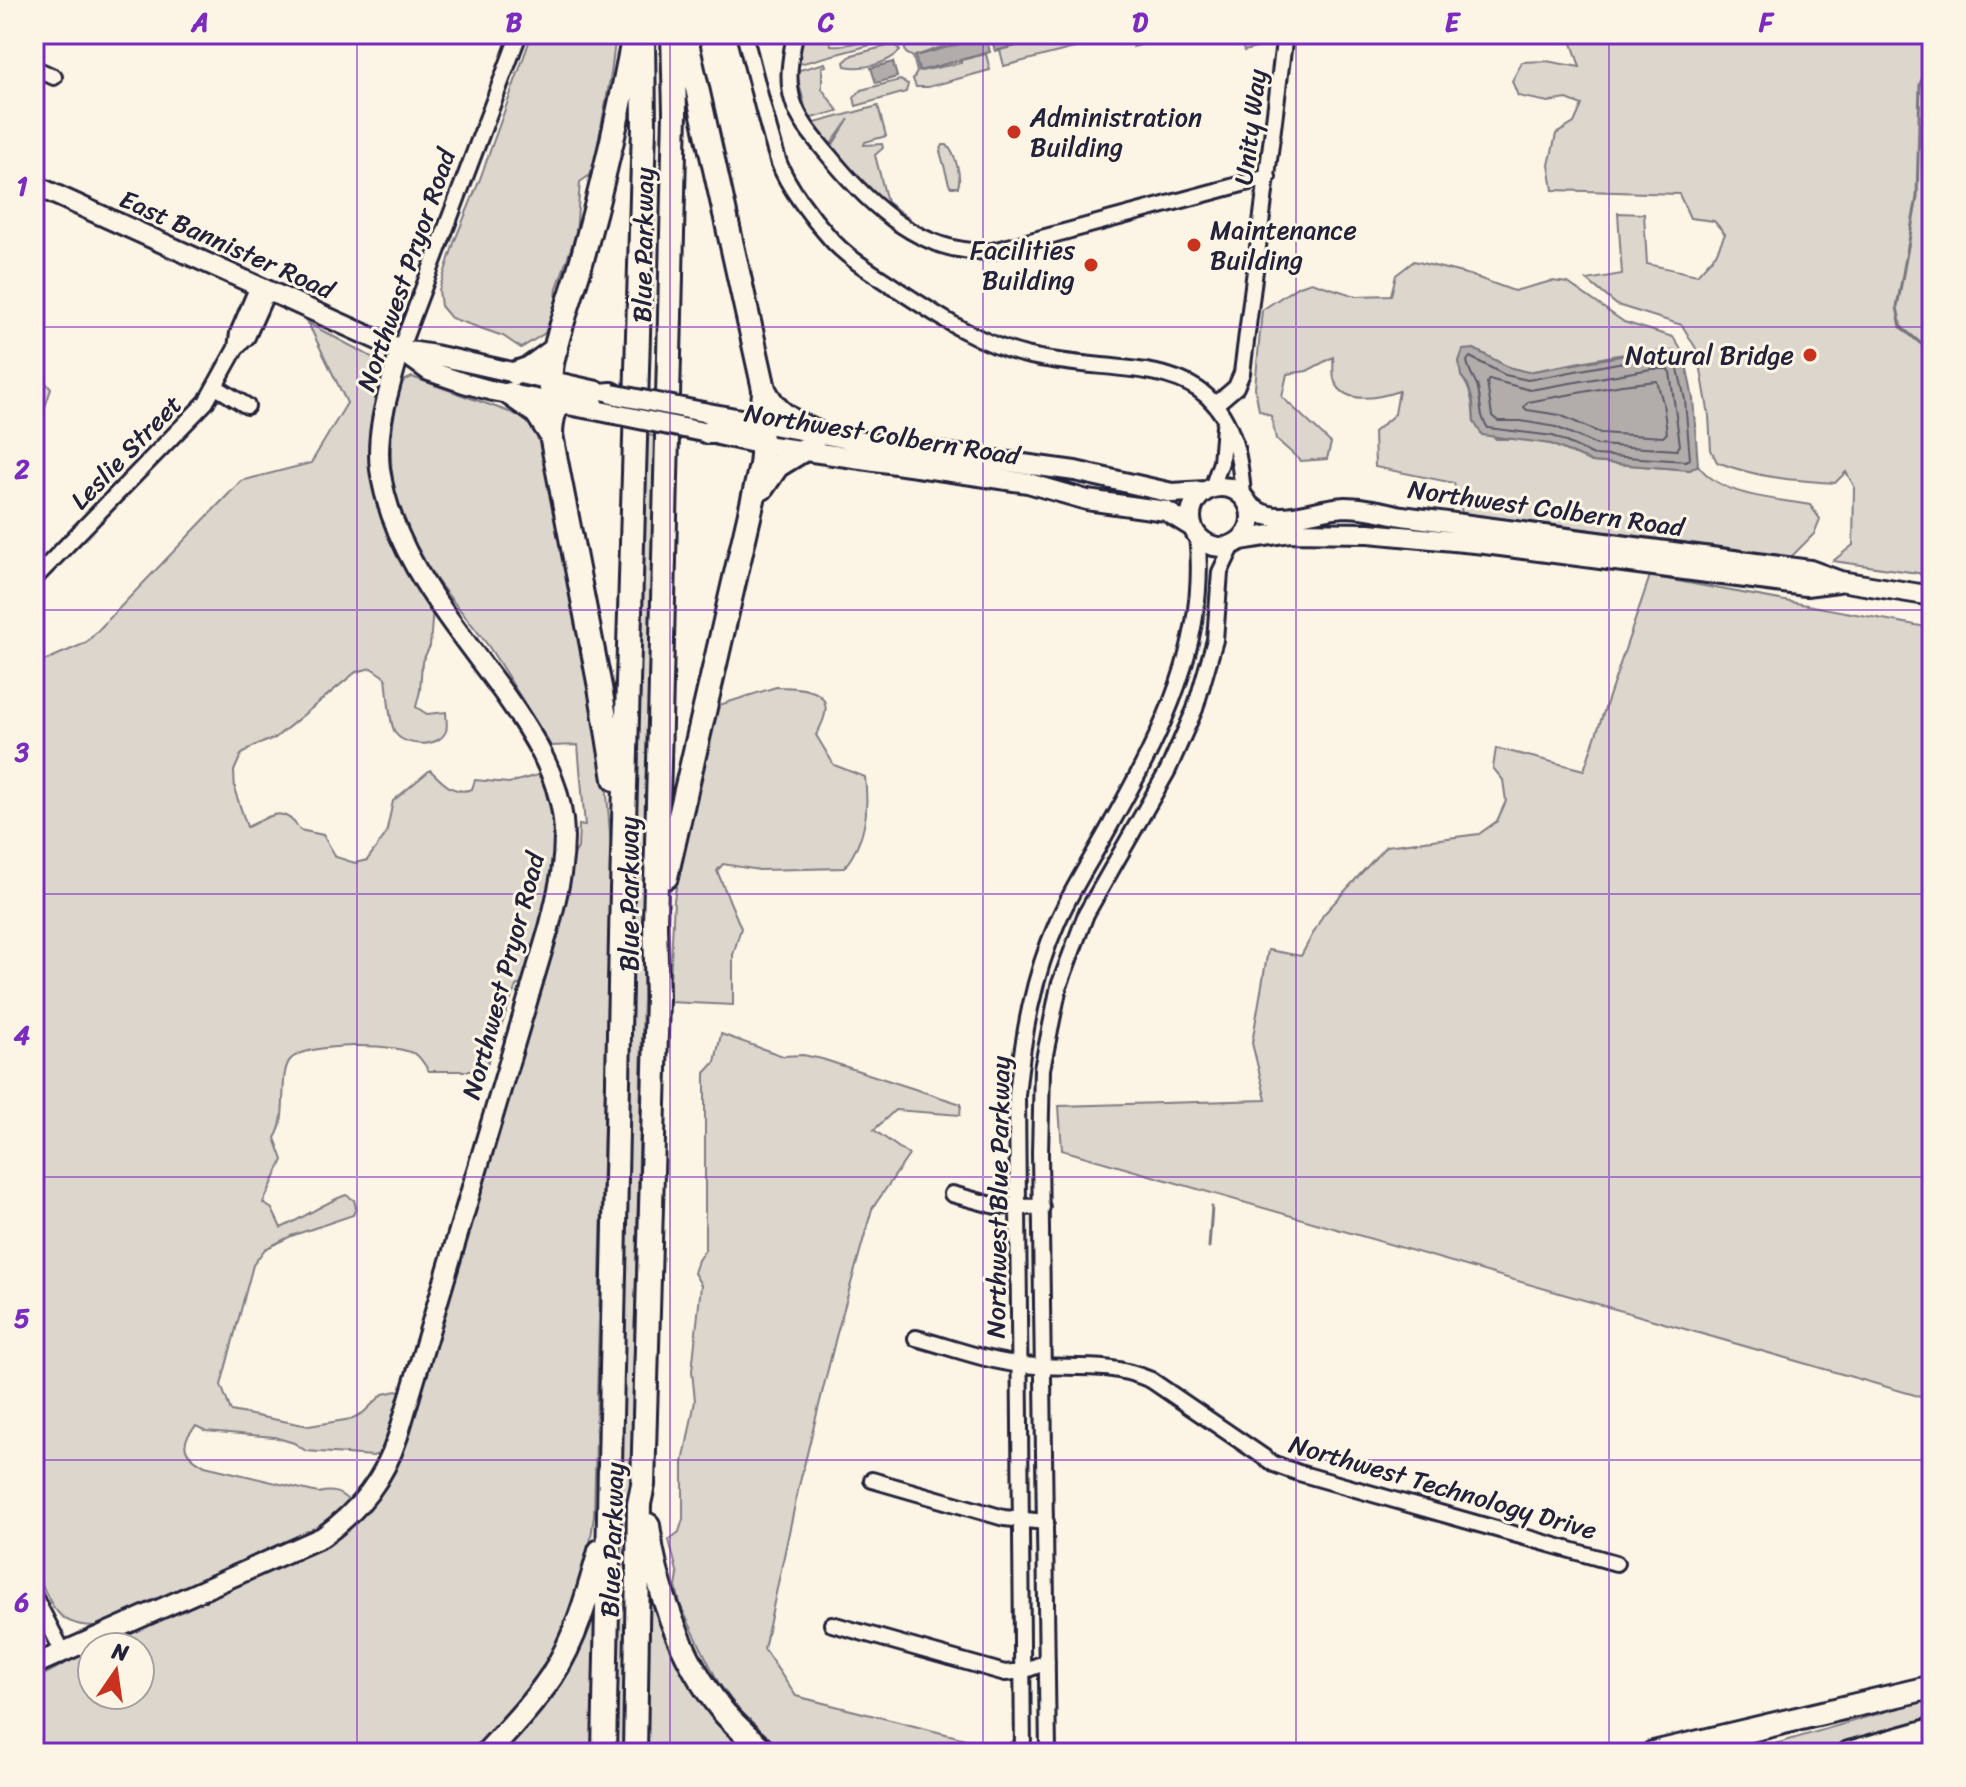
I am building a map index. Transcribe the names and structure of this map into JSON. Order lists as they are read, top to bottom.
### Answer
{
  "streets": {
    "highway": ["Blue Parkway"],
    "main road": ["East Bannister Road", "Northwest Pryor Road", "Northwest Colbern Road"],
    "street": [
      "Unity Way",
      "Leslie Street",
      "Northwest Blue Parkway",
      "Northwest Technology Drive"
    ]
  },
  "crossings": [
    ["East Bannister Road", "Northwest Pryor Road"],
    ["East Bannister Road", "Northwest Colbern Road"],
    ["East Bannister Road", "Leslie Street"],
    ["Northwest Colbern Road", "Northwest Blue Parkway"],
    ["Northwest Blue Parkway", "Northwest Technology Drive"]
  ],
  "places": [
    "Administration Building",
    "Maintenance Building",
    "Facilities Building",
    "Natural Bridge"
  ],
  "north": "top",
  "grid": {
    "columns": [
      "A",
      "B",
      "C",
      "D",
      "E",
      "F"
    ],
    "rows": [
      "1",
      "2",
      "3",
      "4",
      "5",
      "6"
    ]
  }
}
